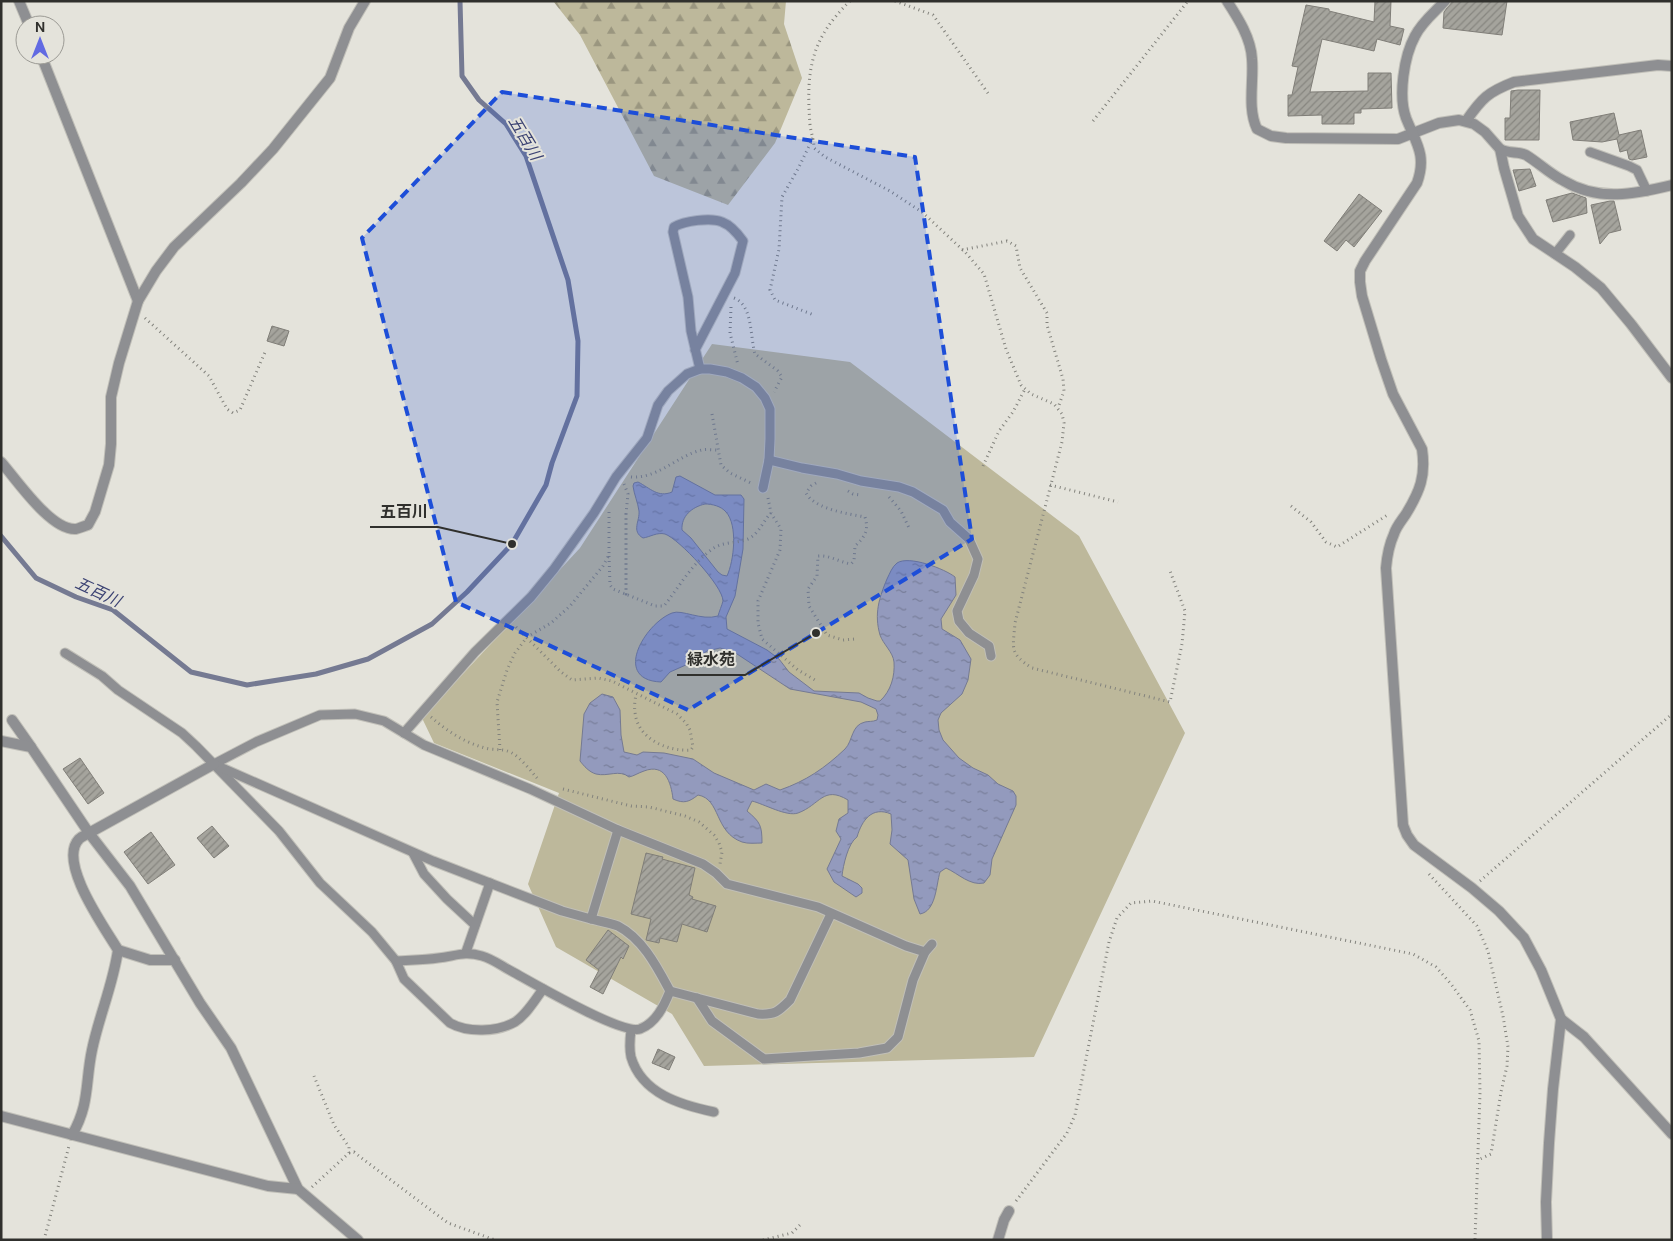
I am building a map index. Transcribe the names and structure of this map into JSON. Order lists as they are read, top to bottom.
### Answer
{
  "water": ["五百川"],
  "places": ["五百川", "緑水苑"],
  "north": "top"
}
